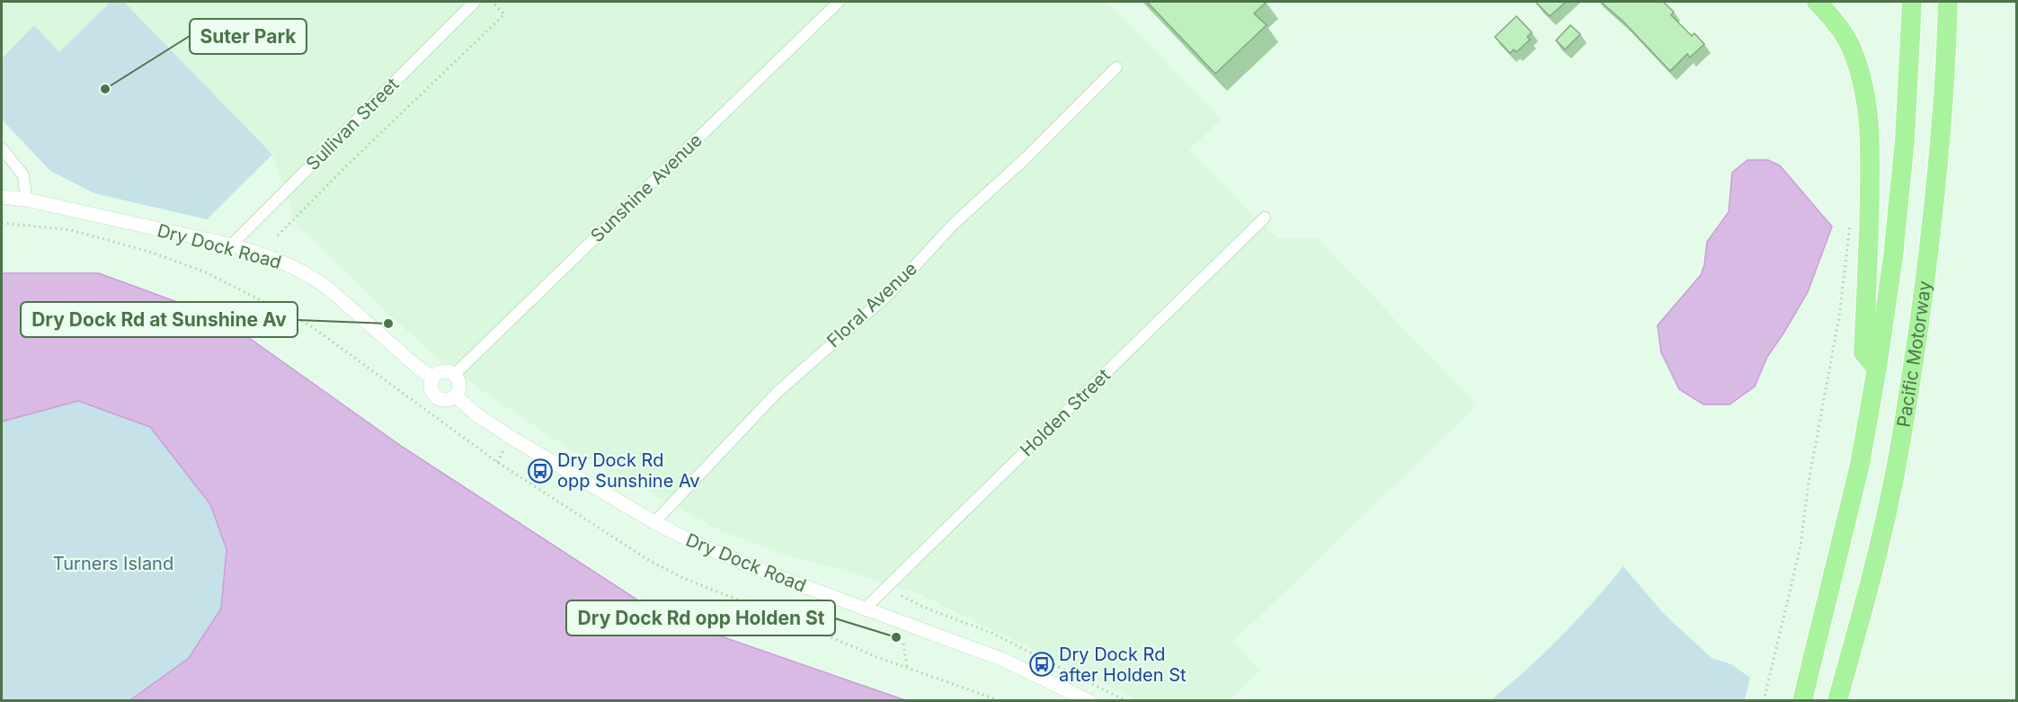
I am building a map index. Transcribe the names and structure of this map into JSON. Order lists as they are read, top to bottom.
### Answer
{
  "streets": {
    "highway": ["Pacific Motorway"],
    "street": [
      "Sullivan Street",
      "Sunshine Avenue",
      "Dry Dock Road",
      "Floral Avenue",
      "Holden Street"
    ]
  },
  "crossings": [
    ["Sullivan Street", "Dry Dock Road"],
    ["Sunshine Avenue", "Dry Dock Road"],
    ["Dry Dock Road", "Floral Avenue"],
    ["Dry Dock Road", "Holden Street"]
  ],
  "parks": ["Turners Island"],
  "places": {
    "other": ["Suter Park", "Dry Dock Rd at Sunshine Av", "Dry Dock Rd opp Holden St"],
    "bus stop": ["Dry Dock Rd opp Sunshine Av", "Dry Dock Rd after Holden St"]
  }
}
